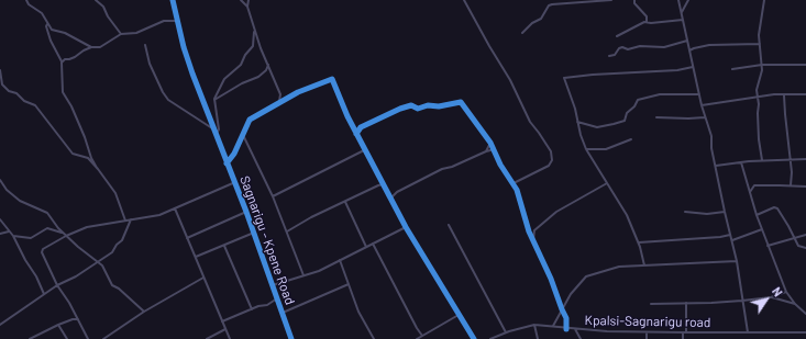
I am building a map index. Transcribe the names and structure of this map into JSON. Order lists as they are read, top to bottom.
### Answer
{
  "streets": {
    "street": ["Sagnarigu - Kpene Road", "Kpalsi-Sagnarigu road"]
  },
  "north": "top right"
}
